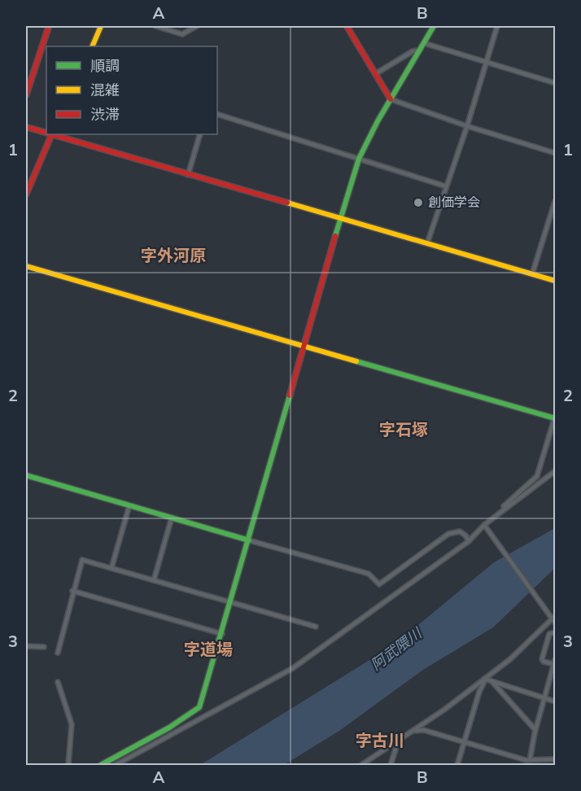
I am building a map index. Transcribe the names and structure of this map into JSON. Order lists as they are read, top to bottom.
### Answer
{
  "districts": [
    "字外河原",
    "字石塚",
    "字道場",
    "字古川"
  ],
  "water": ["阿武隈川"],
  "places": ["創価学会"],
  "legend": ["順調", "混雑", "渋滞"],
  "grid": {
    "columns": ["A", "B"],
    "rows": ["1", "2", "3"]
  }
}
